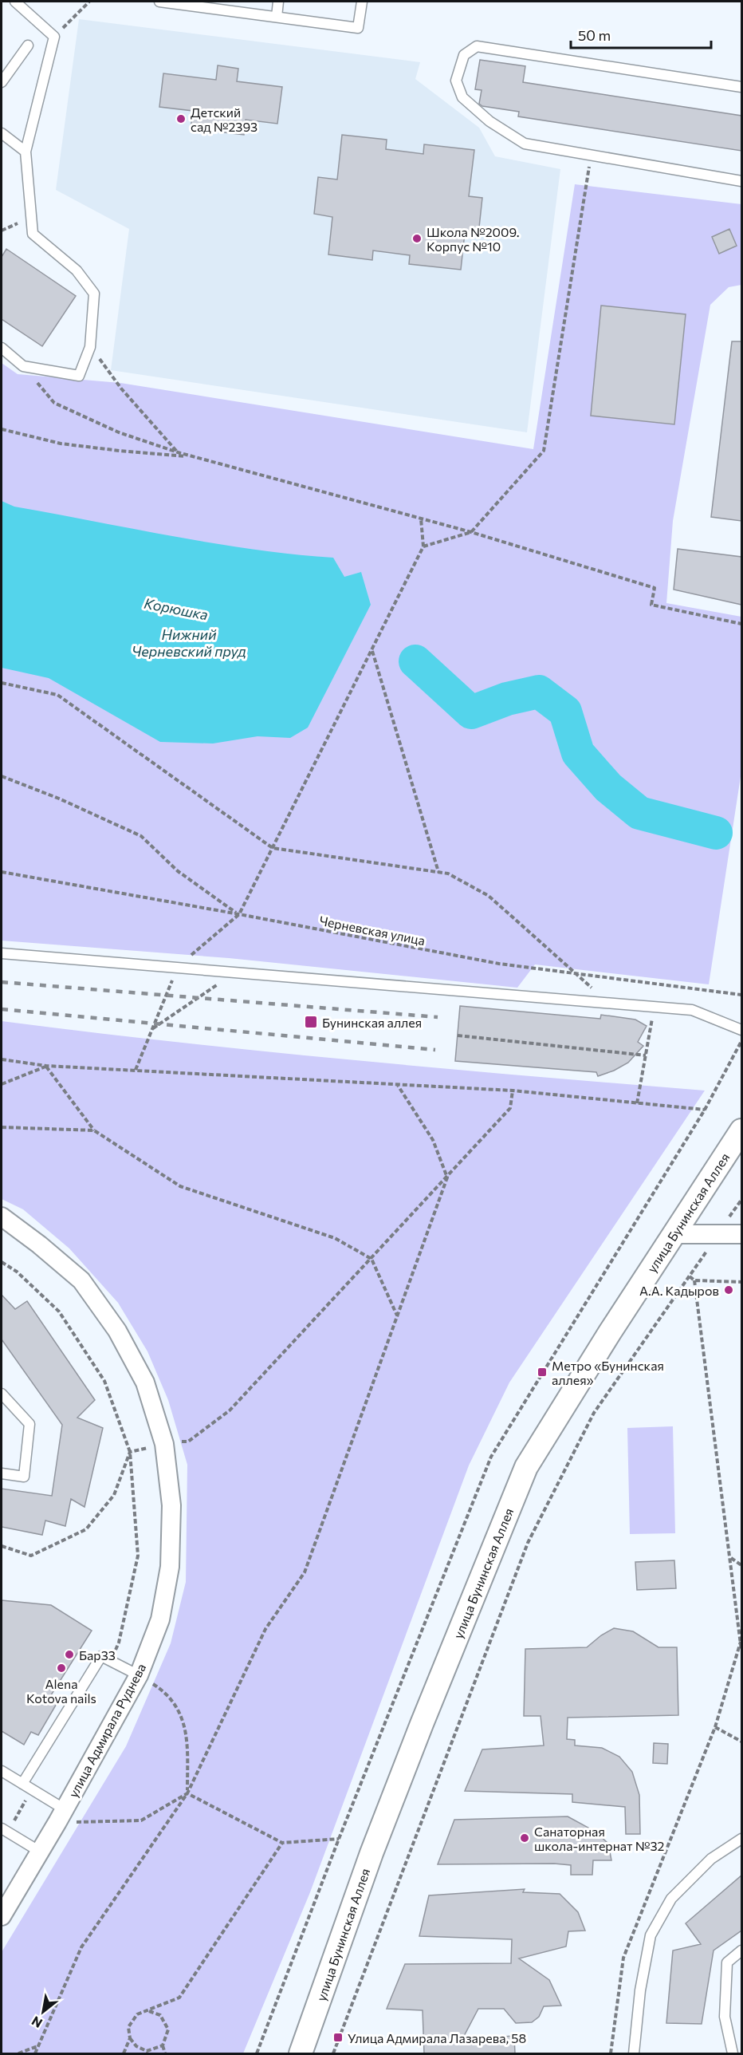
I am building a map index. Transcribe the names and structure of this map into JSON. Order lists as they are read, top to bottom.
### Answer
{
  "streets": {
    "street": ["улица Бунинская Аллея", "улица Адмирала Руднева"],
    "path": ["Черневская улица"]
  },
  "water": ["Корюшка", "Нижний Черневский пруд"],
  "places": {
    "other": [
      "Детский сад №2393",
      "Школа №2009. Корпус №10",
      "А.А. Кадыров",
      "Бар33",
      "Alena Kotova nails",
      "Санаторная школа-интернат №32"
    ],
    "transit": ["Бунинская аллея", "Метро «Бунинская аллея»", "Улица Адмирала Лазарева, 58"]
  },
  "scale_bar": "50 m",
  "north": "bottom left"
}
